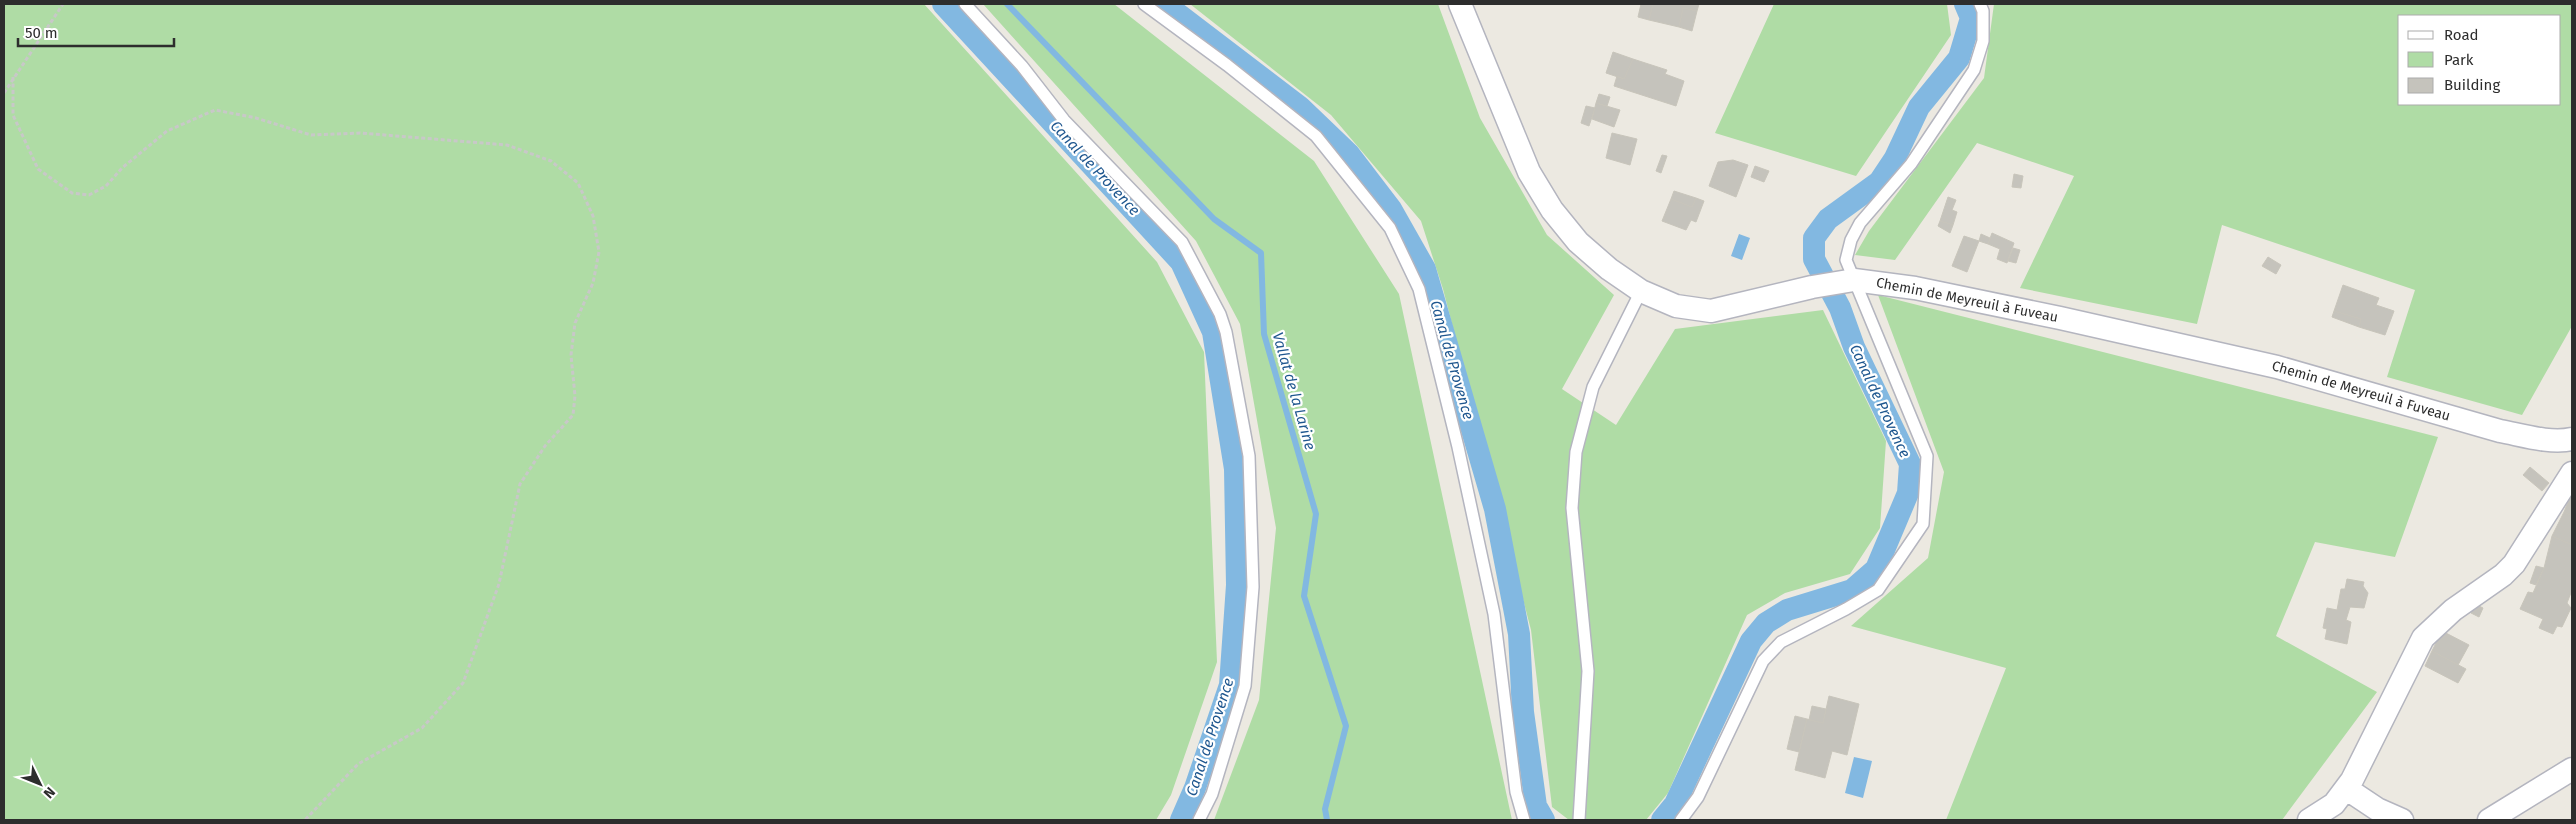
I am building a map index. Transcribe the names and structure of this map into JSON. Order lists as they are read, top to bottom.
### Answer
{
  "streets": {
    "street": ["Chemin de Meyreuil à Fuveau"]
  },
  "water": ["Canal de Provence", "Vallat de la Larine"],
  "legend": ["Road", "Park", "Building"],
  "scale_bar": "50 m",
  "north": "bottom right"
}
